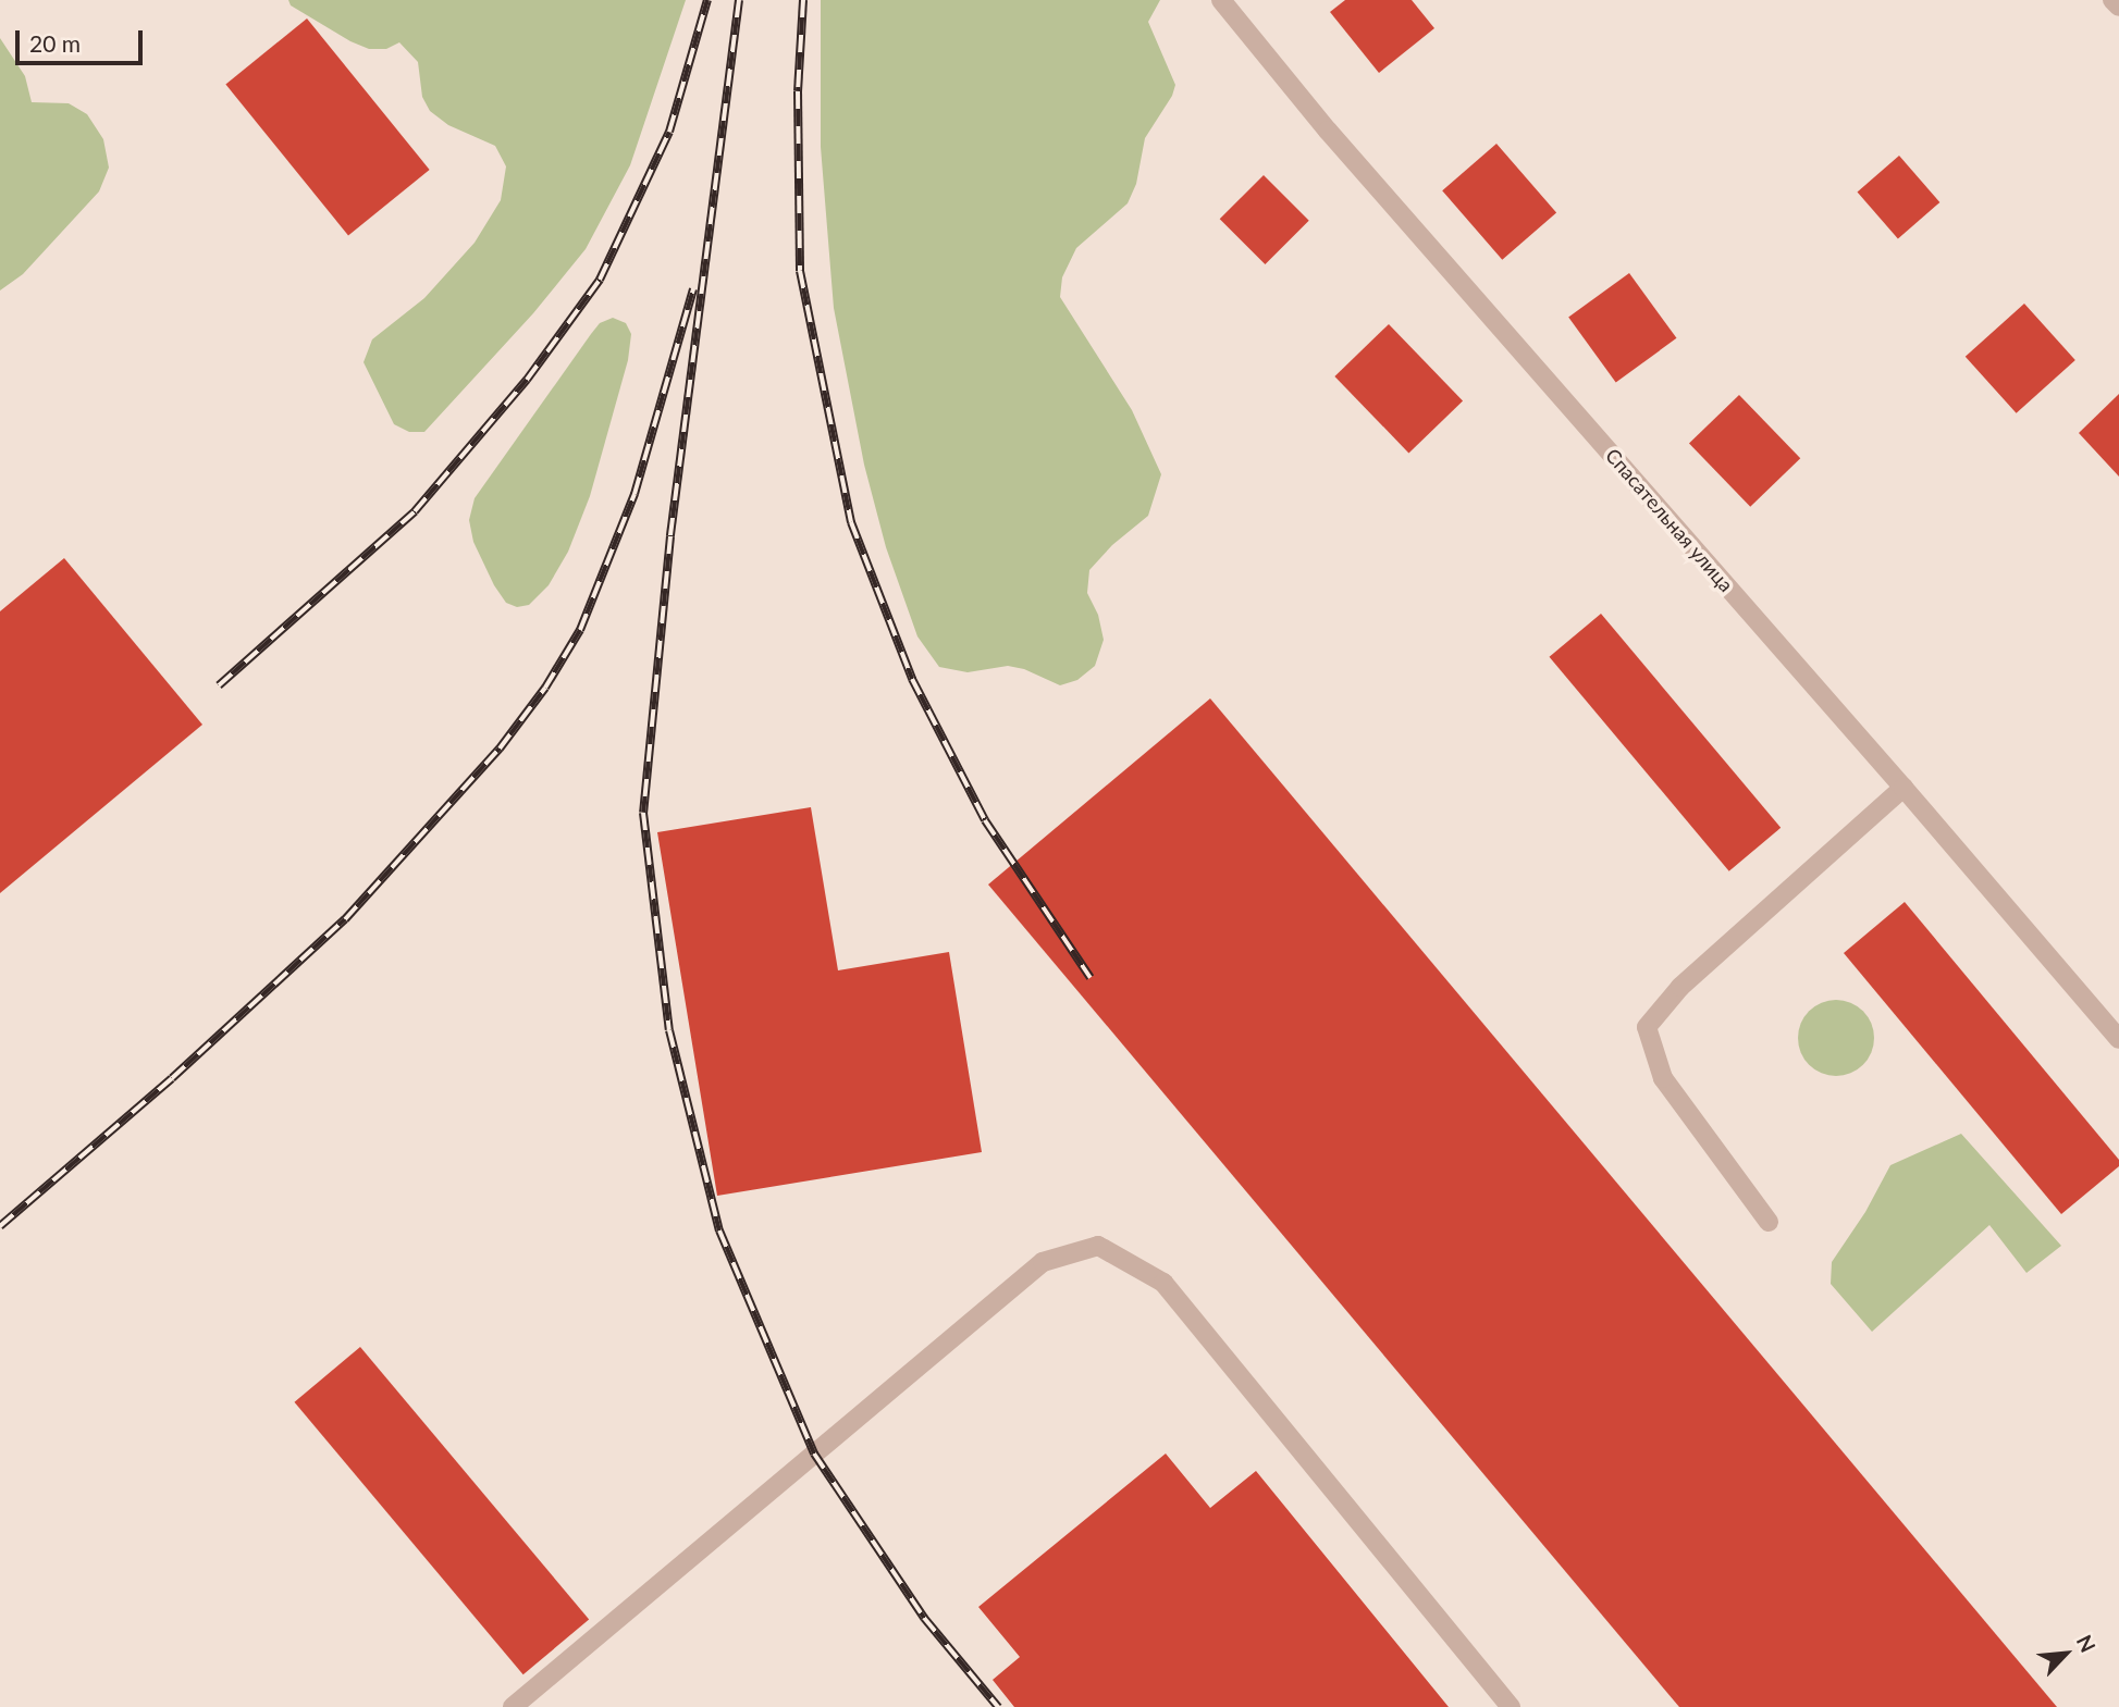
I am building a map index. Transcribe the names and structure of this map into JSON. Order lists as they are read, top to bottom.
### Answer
{
  "streets": {
    "street": ["Спасательная улица"]
  },
  "scale_bar": "20 m",
  "north": "top right"
}
